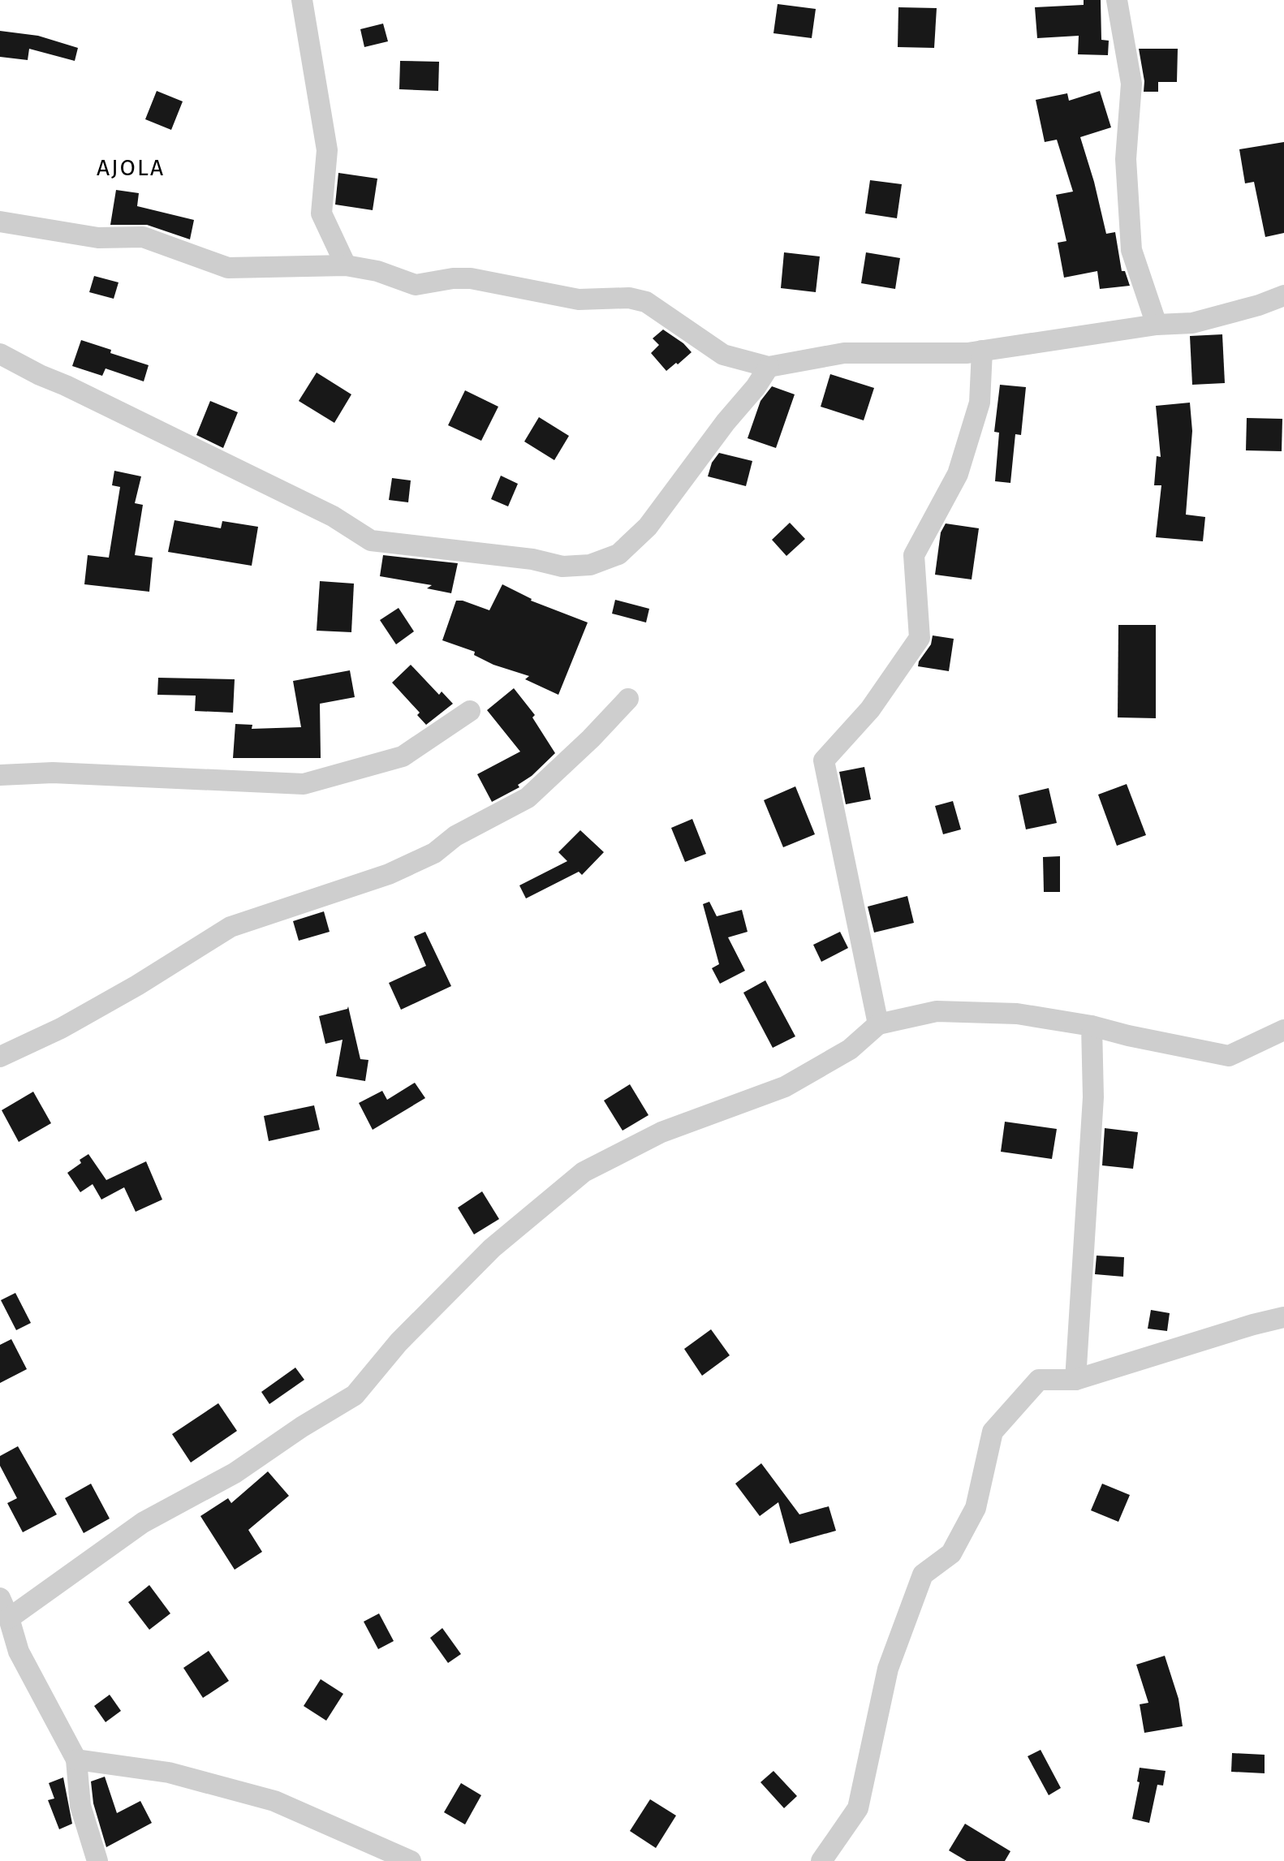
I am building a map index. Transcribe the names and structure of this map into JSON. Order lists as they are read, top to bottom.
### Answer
{
  "districts": ["AJOLA"]
}
